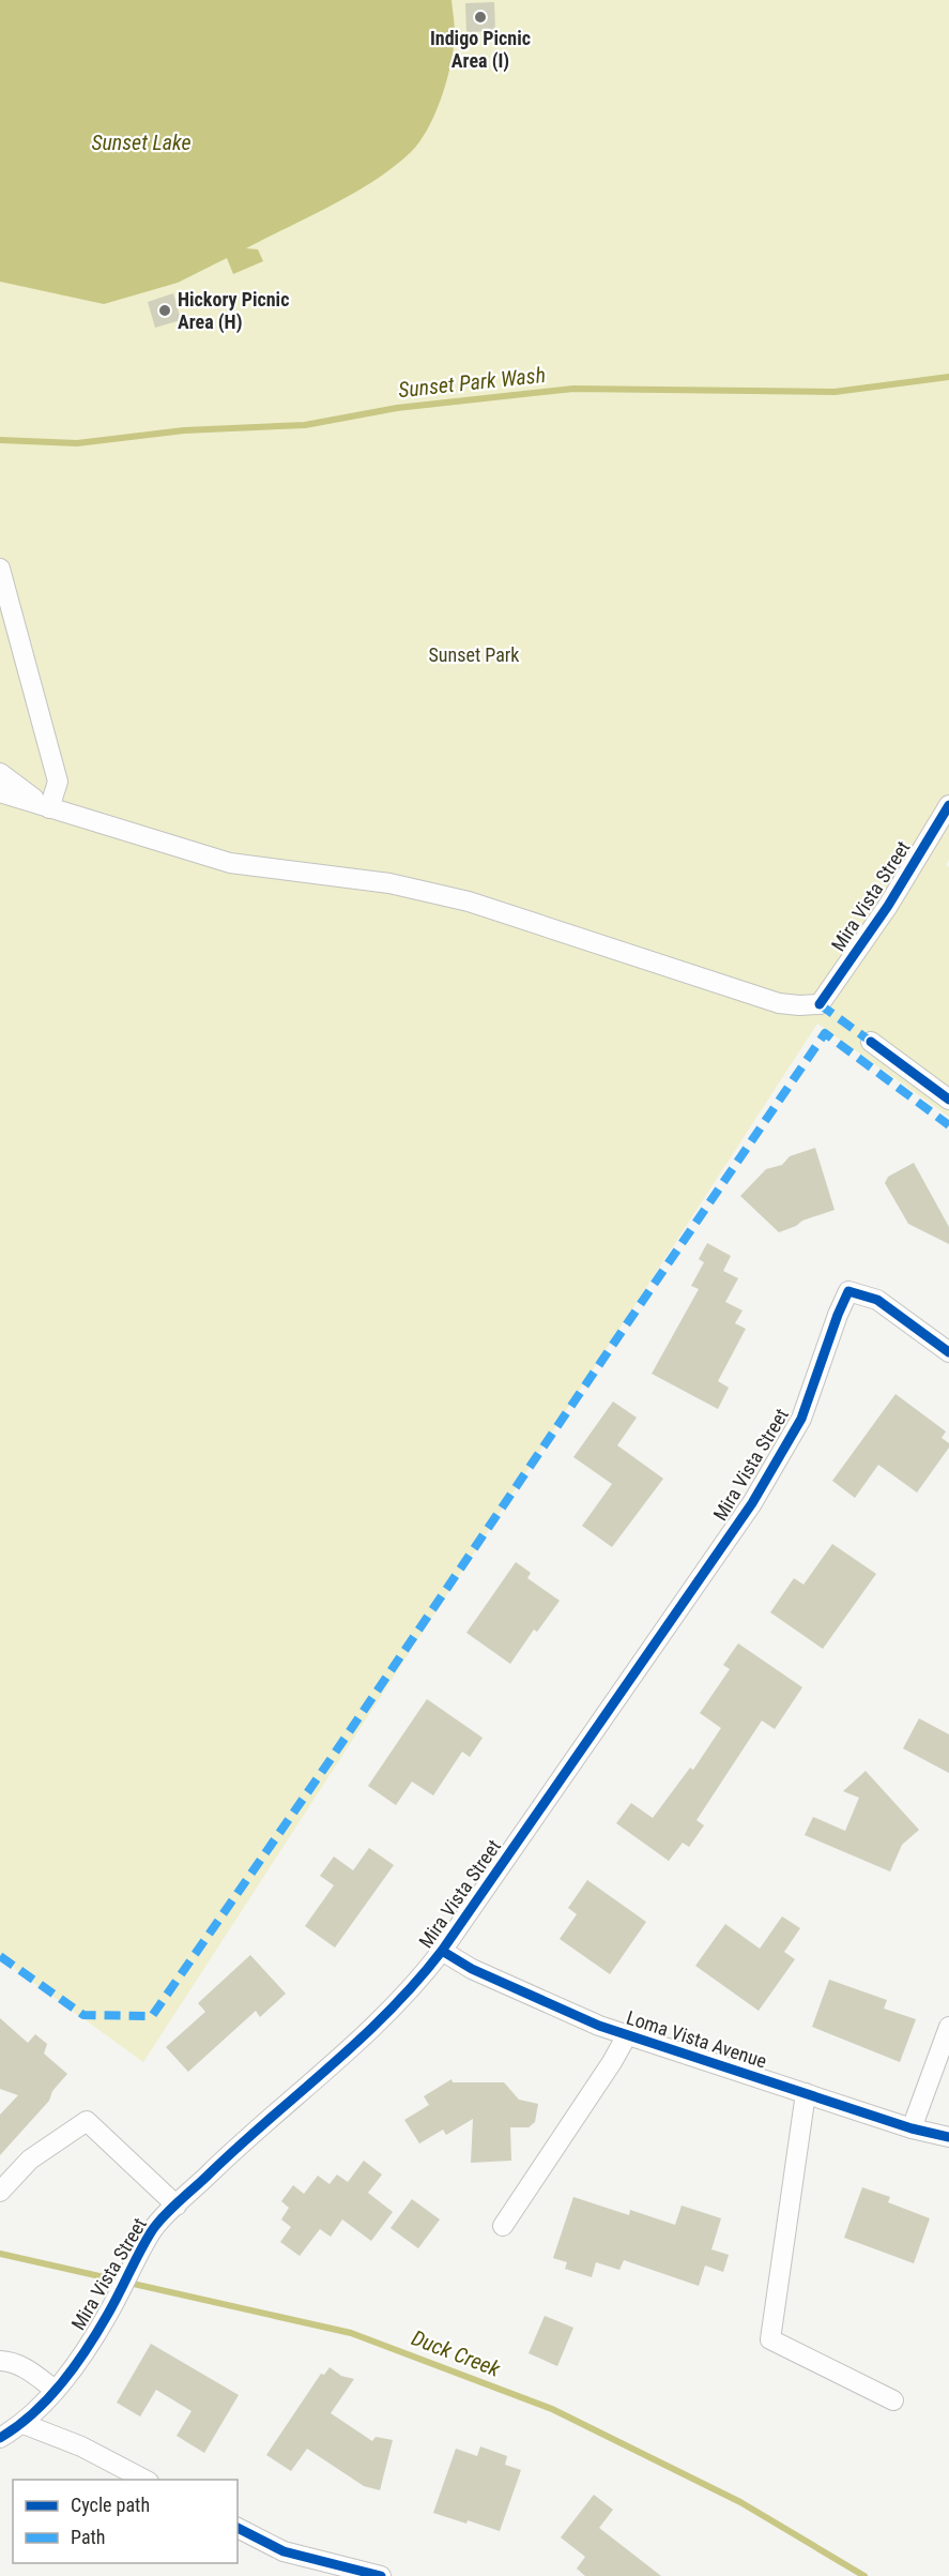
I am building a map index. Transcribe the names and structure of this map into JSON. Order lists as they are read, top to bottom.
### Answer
{
  "streets": {
    "street": ["Mira Vista Street", "Loma Vista Avenue"]
  },
  "crossings": [
    ["Mira Vista Street", "Loma Vista Avenue"]
  ],
  "water": ["Sunset Lake", "Sunset Park Wash", "Duck Creek"],
  "parks": ["Sunset Park"],
  "places": ["Indigo Picnic Area (I)", "Hickory Picnic Area (H)"],
  "legend": ["Cycle path", "Path"]
}
